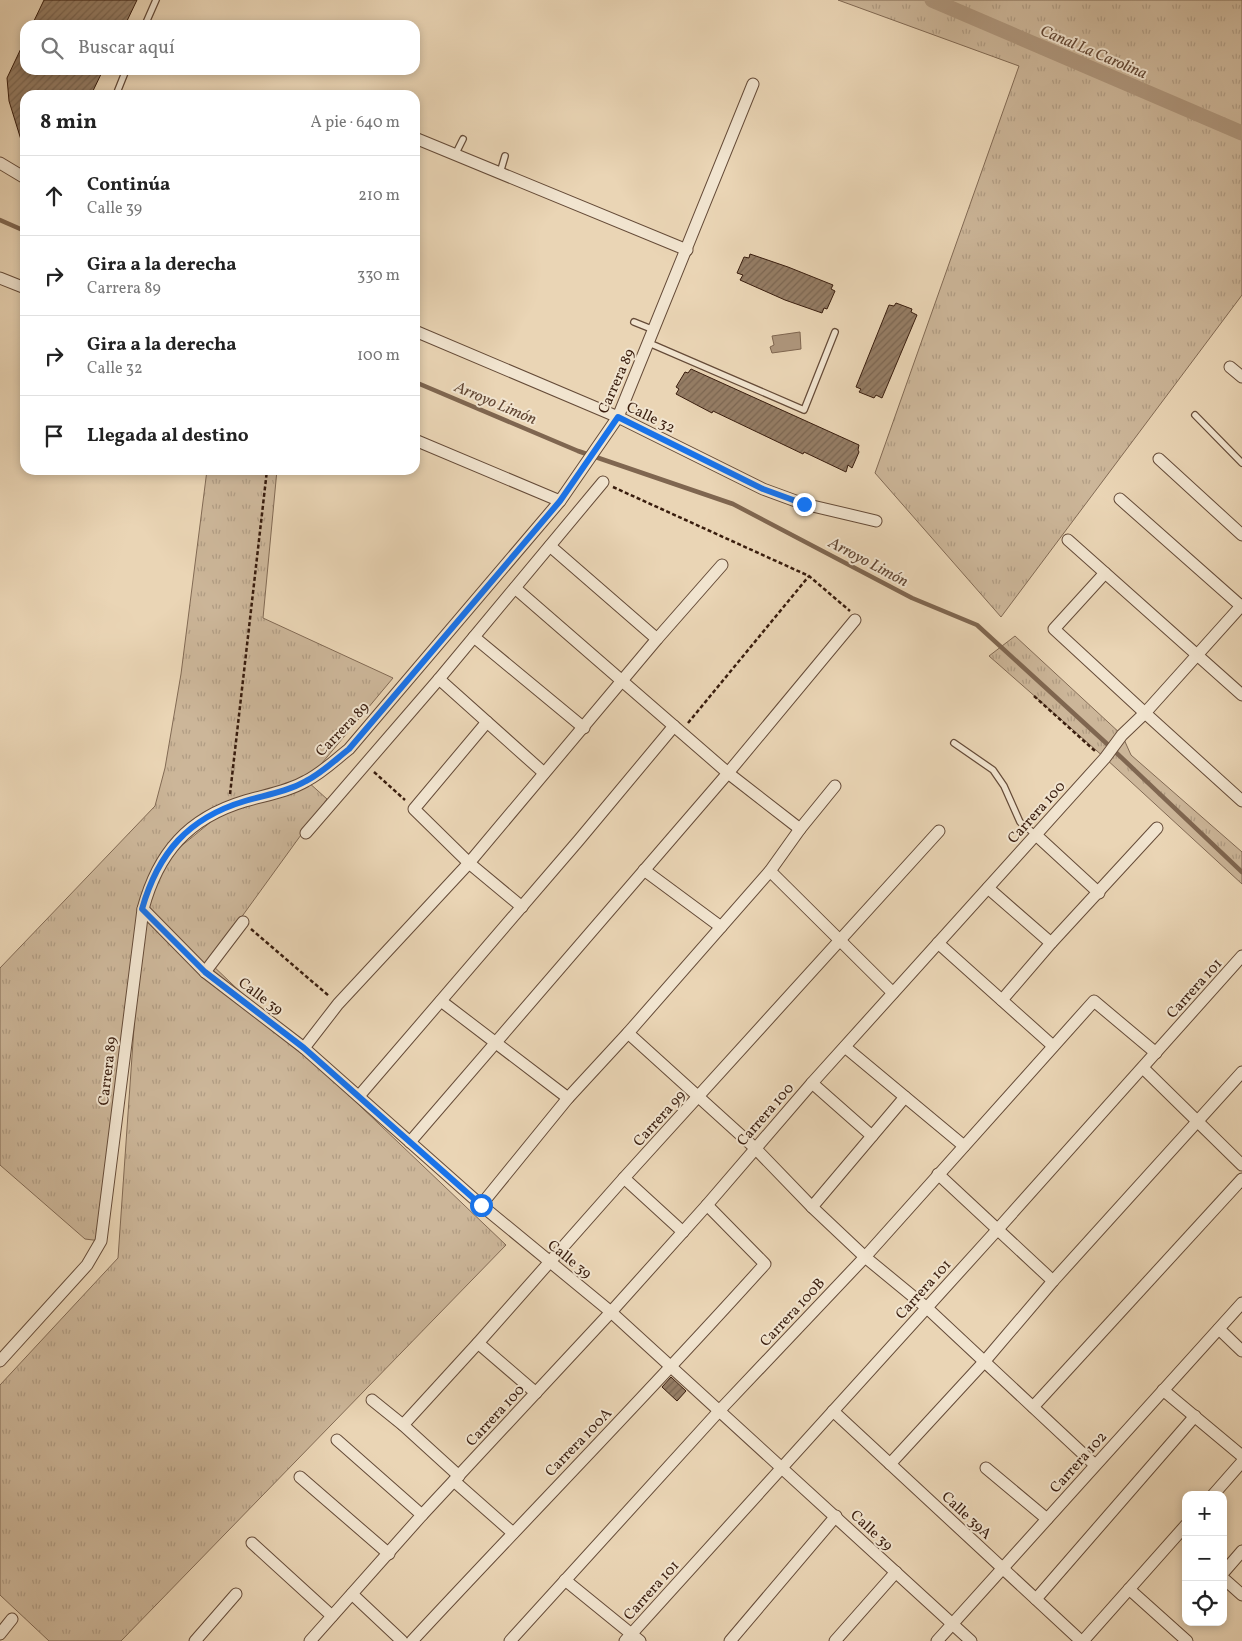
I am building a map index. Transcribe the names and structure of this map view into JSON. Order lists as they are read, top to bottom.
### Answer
{
  "streets": {
    "street": [
      "Carrera 89",
      "Calle 32",
      "Carrera 100",
      "Carrera 101",
      "Calle 39",
      "Carrera 99",
      "Carrera 100B",
      "Carrera 100A",
      "Carrera 102",
      "Calle 39A"
    ]
  },
  "crossings": [
    ["Carrera 89", "Calle 32"],
    ["Carrera 89", "Calle 39"],
    ["Carrera 100", "Calle 39"],
    ["Carrera 100", "Carrera 100A"],
    ["Carrera 101", "Calle 39"],
    ["Carrera 101", "Carrera 100B"],
    ["Carrera 101", "Calle 39A"],
    ["Calle 39", "Carrera 99"],
    ["Calle 39", "Carrera 100B"],
    ["Calle 39", "Carrera 100A"],
    ["Calle 39", "Carrera 102"],
    ["Carrera 102", "Calle 39A"]
  ],
  "water": ["Canal La Carolina", "Arroyo Limón"],
  "page": {
    "search": "Buscar aquí",
    "heading": ["8 min", "A pie · 640 m"],
    "list": [
      ["Continúa", "Calle 39", "210 m"],
      ["Gira a la derecha", "Carrera 89", "330 m"],
      ["Gira a la derecha", "Calle 32", "100 m"],
      "Llegada al destino"
    ],
    "map_buttons": ["+", "−"]
  }
}
